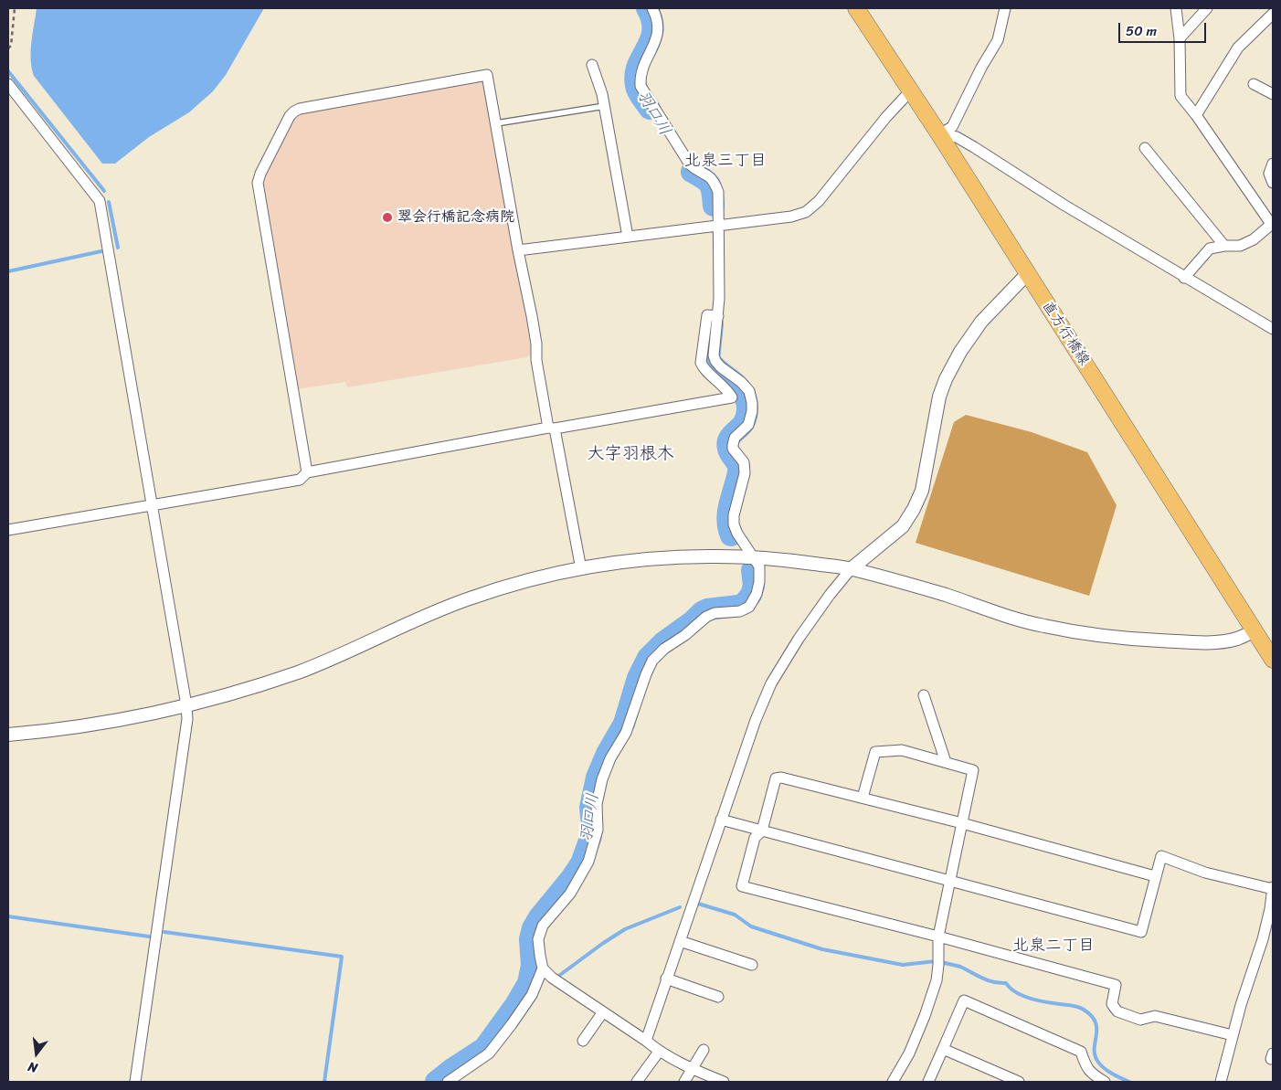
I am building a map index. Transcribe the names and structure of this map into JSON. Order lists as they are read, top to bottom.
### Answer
{
  "streets": {
    "main road": ["直方行橋線"]
  },
  "districts": ["北泉三丁目", "大字羽根木", "北泉二丁目"],
  "water": ["羽口川"],
  "places": ["翠会行橋記念病院"],
  "scale_bar": "50 m",
  "north": "bottom"
}
